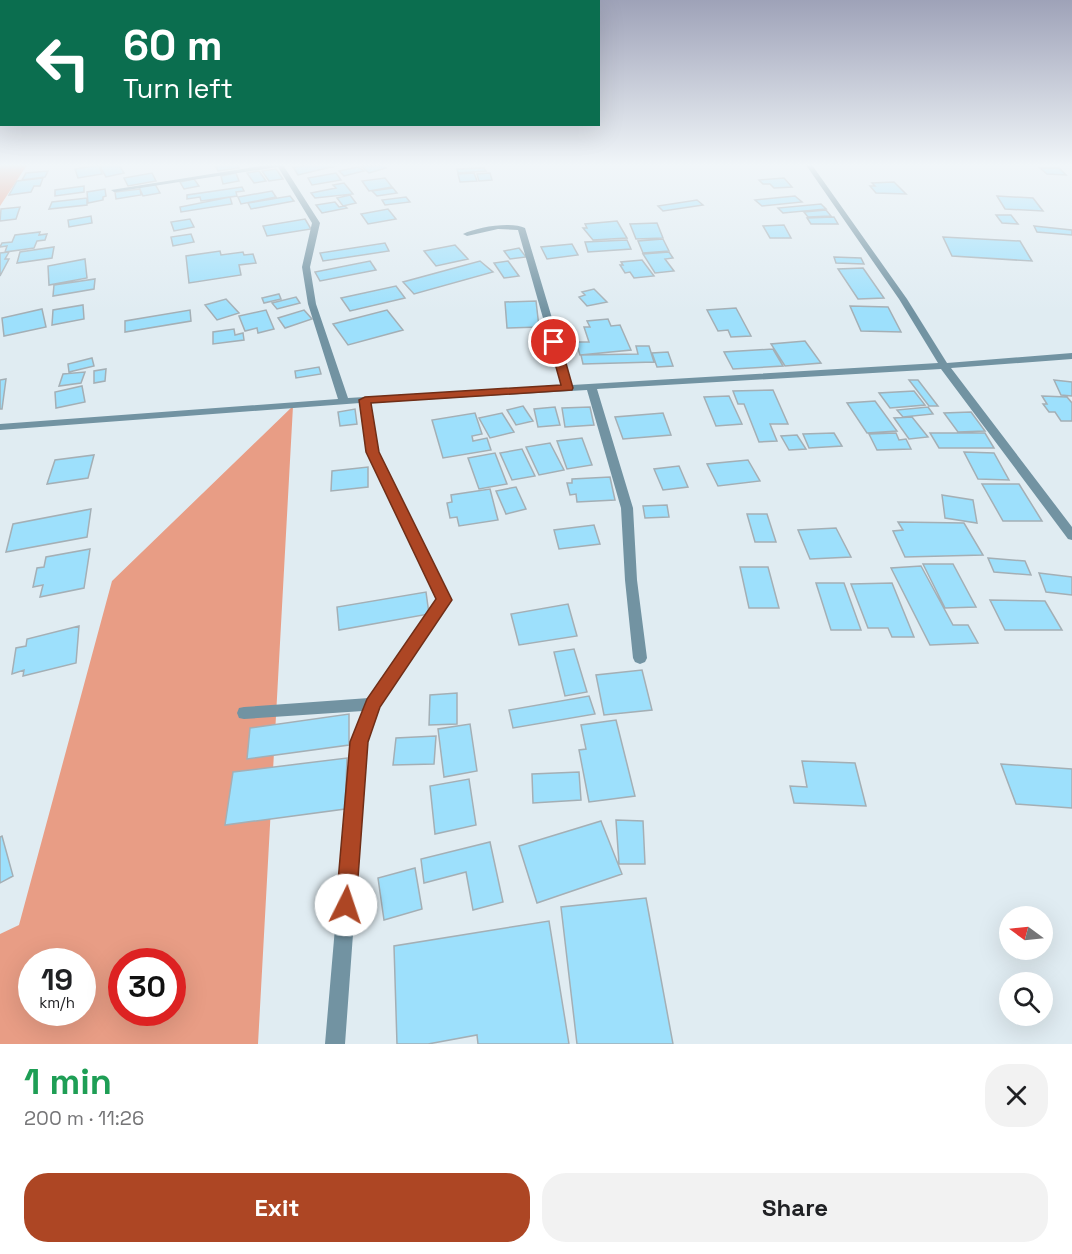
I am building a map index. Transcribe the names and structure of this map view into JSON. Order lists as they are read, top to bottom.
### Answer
{
  "north": "left",
  "page": {
    "turn": ["60 m", "Turn left"],
    "speed": "19 km/h",
    "limit": "30",
    "heading": ["1 min", "200 m · 11:26"],
    "buttons": ["Exit", "Share"]
  }
}
